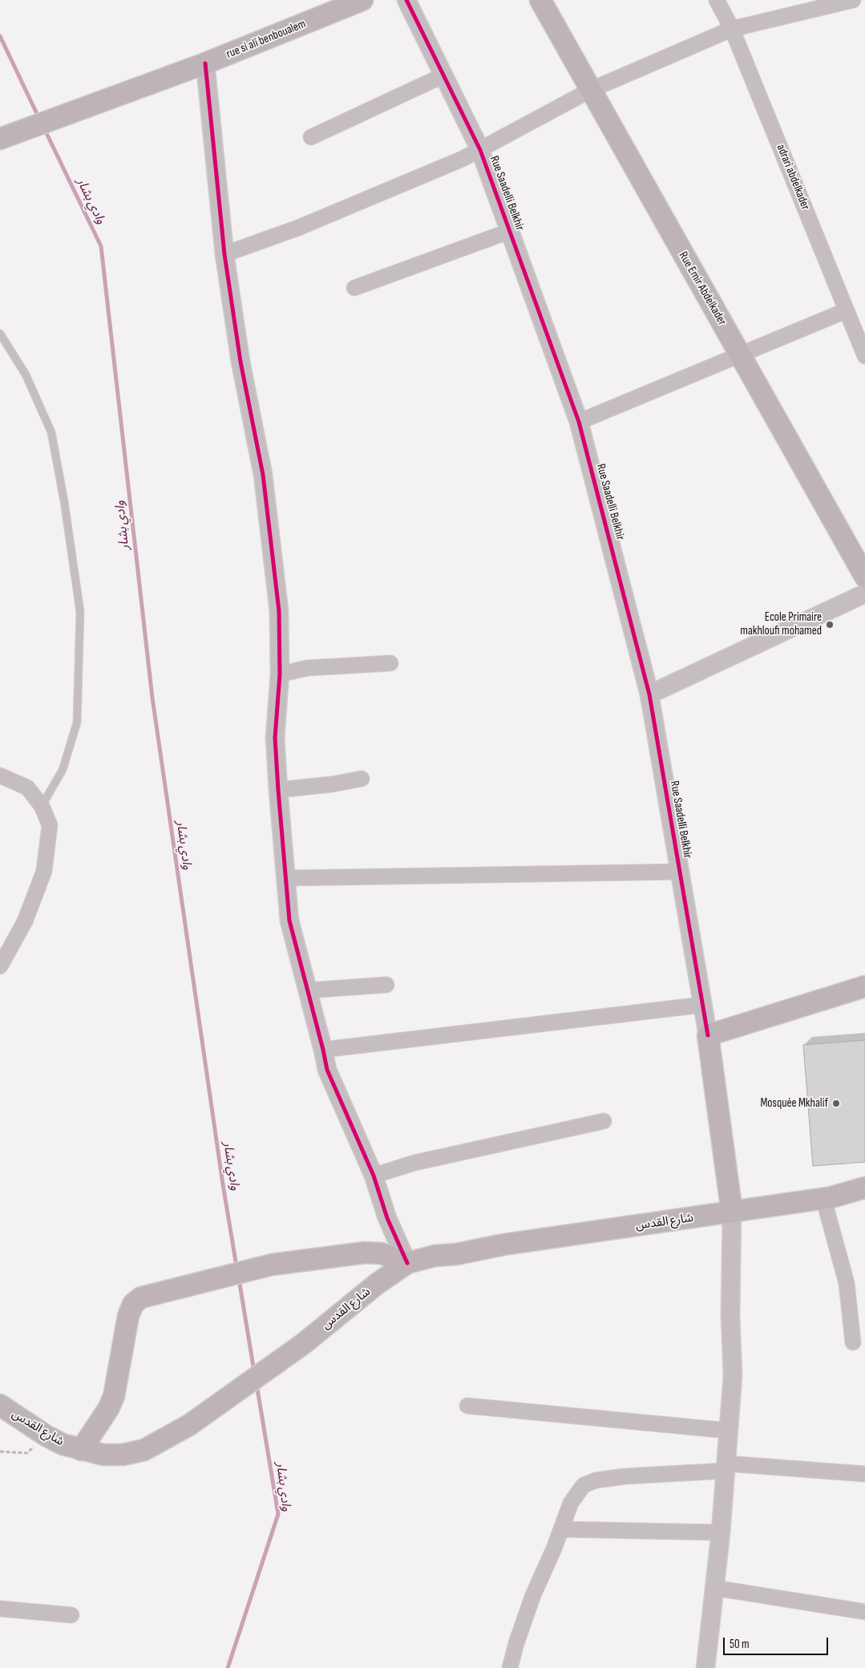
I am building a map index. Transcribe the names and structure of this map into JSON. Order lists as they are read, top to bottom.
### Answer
{
  "streets": {
    "main road": ["rue si ali benboualem", "Rue Emir Abdelkader", "شارع القدس"],
    "street": ["adrari abdelkader", "Rue Saadelli Belkhir"]
  },
  "water": ["وادي بشار"],
  "places": ["Ecole Primaire makhloufi mohamed", "Mosquée Mkhalif"],
  "scale_bar": "50 m"
}
